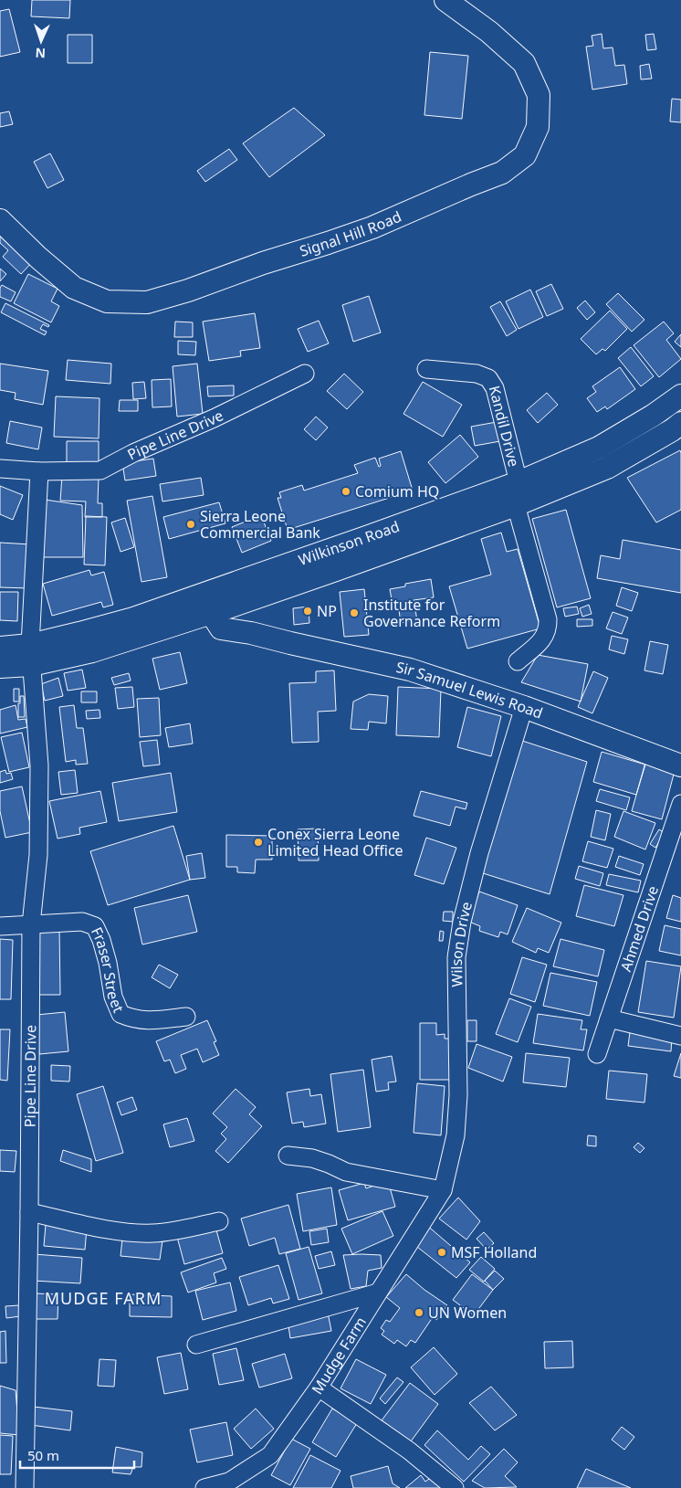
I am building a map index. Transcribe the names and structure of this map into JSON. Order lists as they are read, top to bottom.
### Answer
{
  "streets": {
    "main road": ["Signal Hill Road", "Wilkinson Road", "Sir Samuel Lewis Road"],
    "street": [
      "Kandil Drive",
      "Pipe Line Drive",
      "Ahmed Drive",
      "Wilson Drive",
      "Fraser Street",
      "Mudge Farm"
    ]
  },
  "crossings": [
    ["Kandil Drive", "Wilkinson Road"],
    ["Pipe Line Drive", "Wilkinson Road"],
    ["Pipe Line Drive", "Fraser Street"],
    ["Wilkinson Road", "Sir Samuel Lewis Road"],
    ["Sir Samuel Lewis Road", "Wilson Drive"],
    ["Wilson Drive", "Mudge Farm"]
  ],
  "districts": ["MUDGE FARM"],
  "places": [
    "Comium HQ",
    "Sierra Leone Commercial Bank",
    "NP",
    "Institute for Governance Reform",
    "Conex Sierra Leone Limited Head Office",
    "MSF Holland",
    "UN Women"
  ],
  "scale_bar": "50 m",
  "north": "bottom"
}
